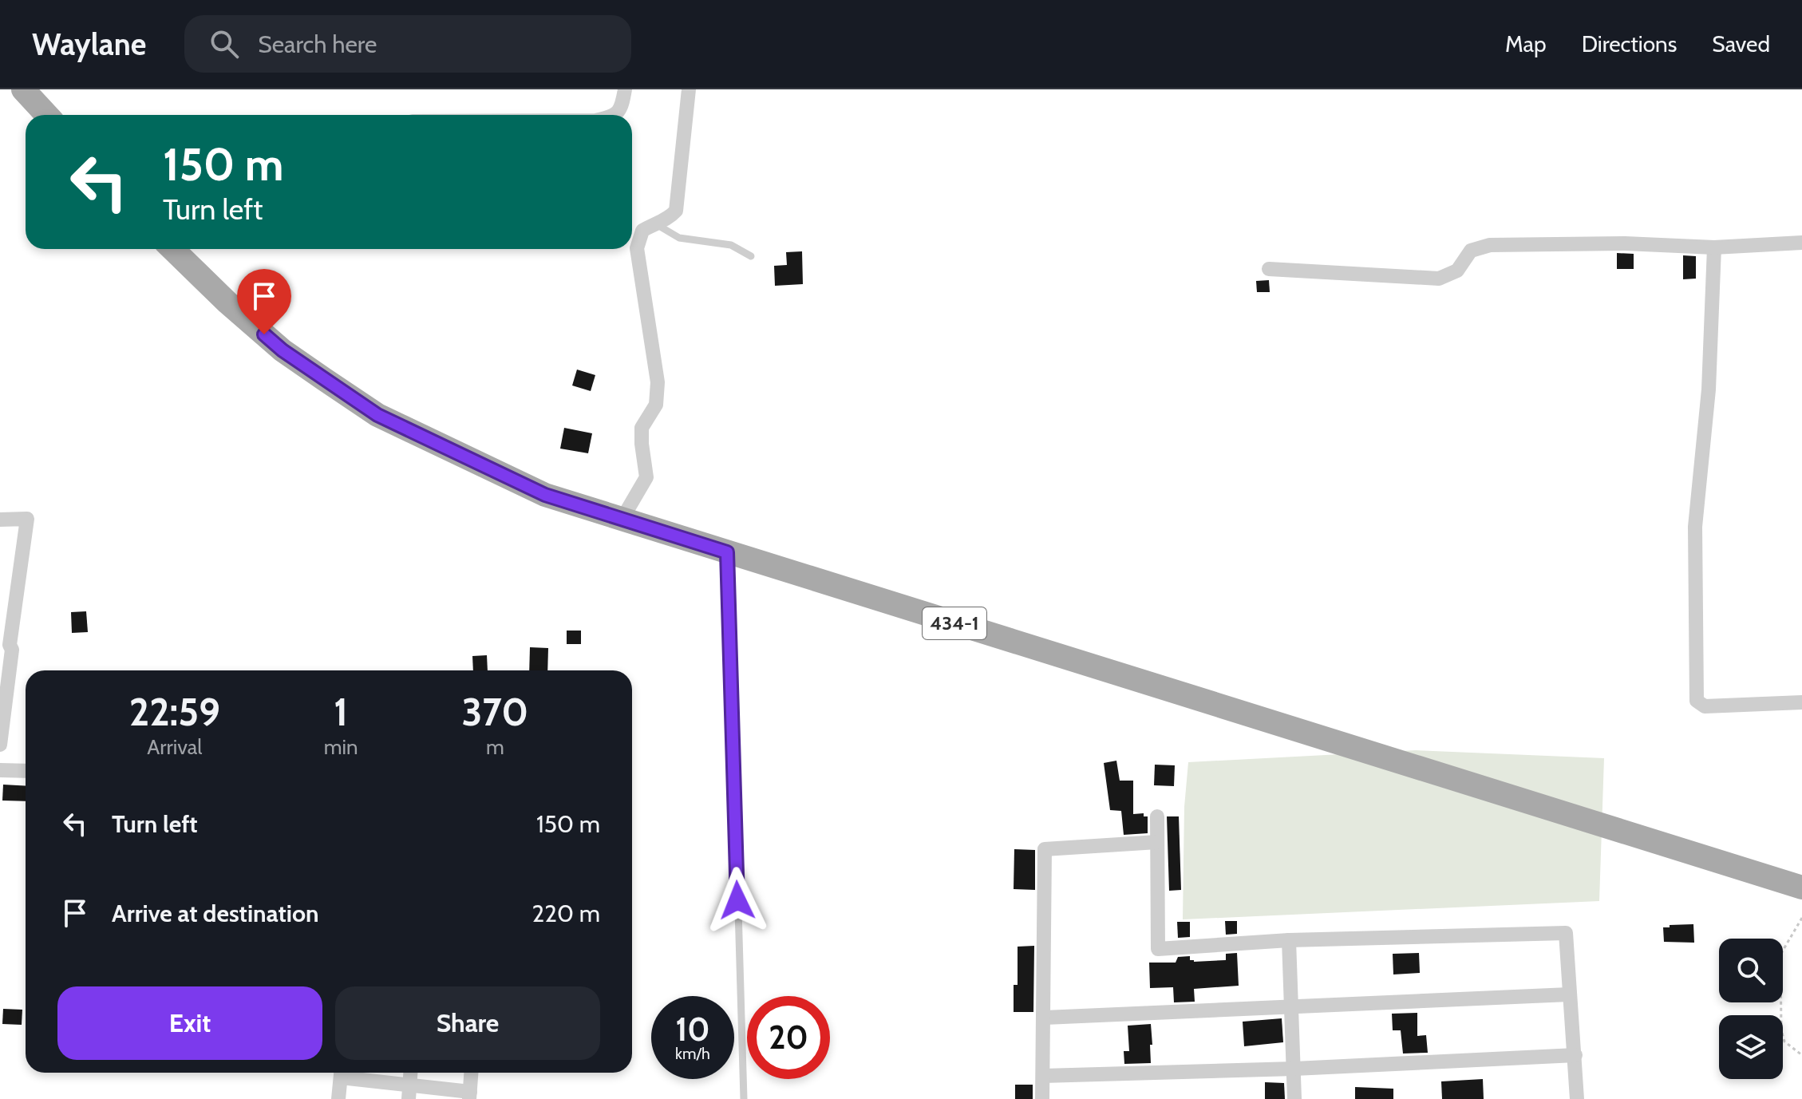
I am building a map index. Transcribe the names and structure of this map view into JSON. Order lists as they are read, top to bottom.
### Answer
{
  "streets": {
    "main road": ["434-1"]
  },
  "page": {
    "header": "Waylane",
    "search": "Search here",
    "nav": ["Map", "Directions", "Saved"],
    "turn": ["150 m", "Turn left"],
    "eta": [
      "22:59",
      "Arrival",
      "1",
      "min",
      "370",
      "m"
    ],
    "list": [
      {
        "name": "Turn left",
        "value": "150 m"
      },
      {
        "name": "Arrive at destination",
        "value": "220 m"
      }
    ],
    "buttons": ["Exit", "Share"],
    "speed": "10 km/h",
    "limit": "20"
  }
}
